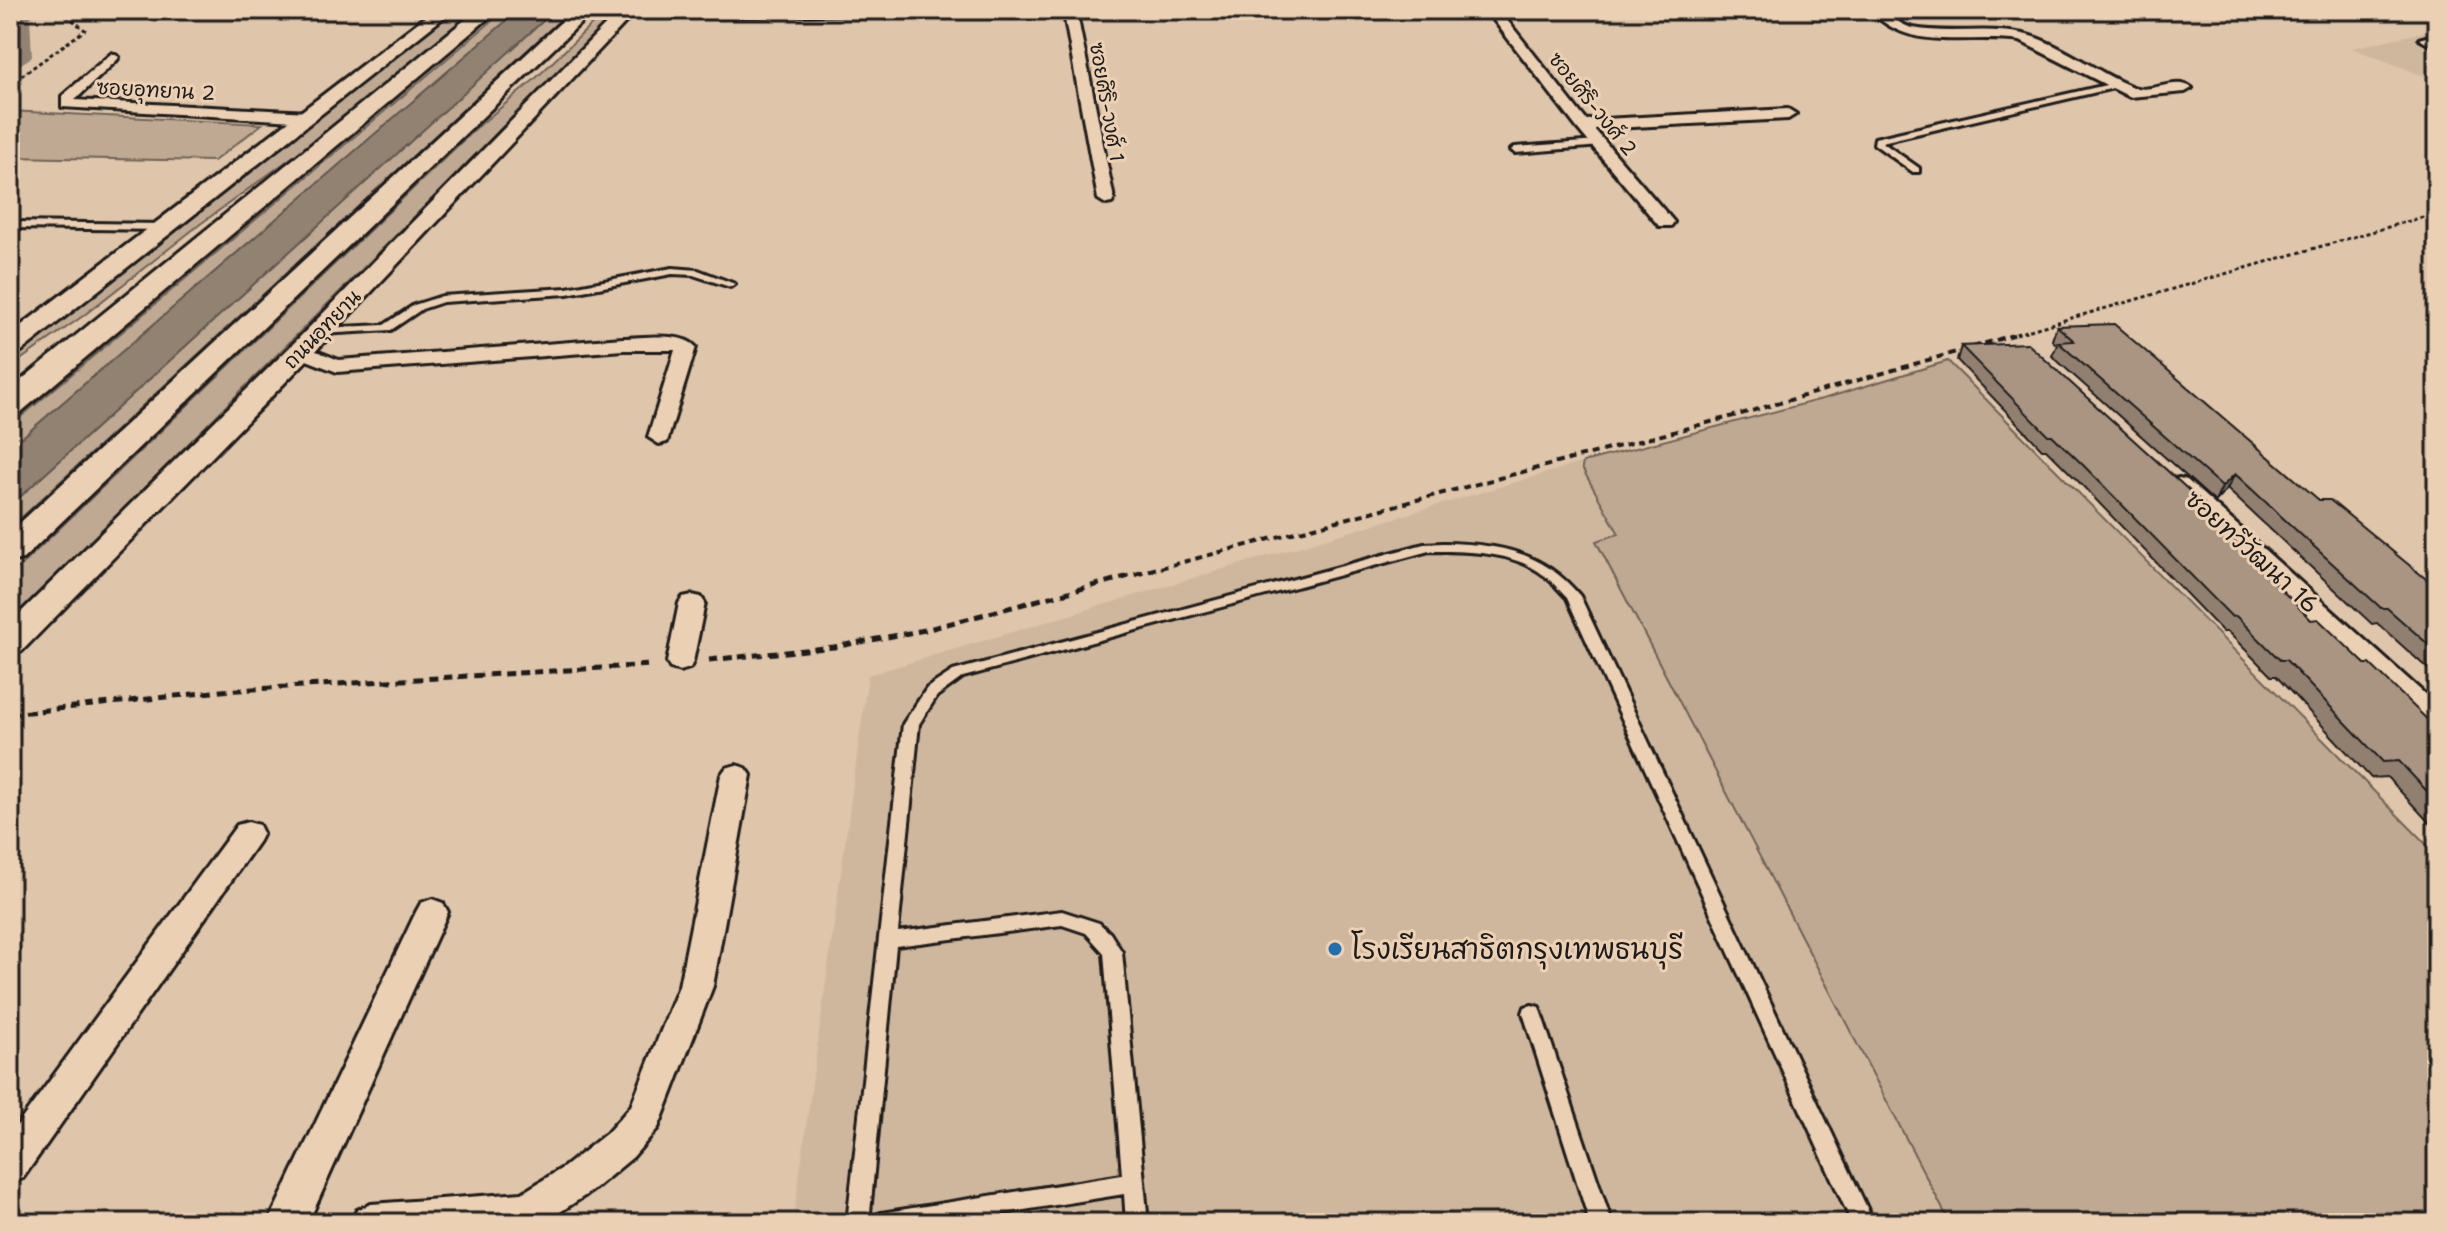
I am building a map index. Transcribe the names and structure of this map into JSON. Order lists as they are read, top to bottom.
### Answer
{
  "streets": {
    "street": [
      "ซอยอุทยาน 2",
      "ซอยศิริ-วงศ์ 1",
      "ซอยศิริ-วงศ์ 2",
      "ถนนอุทยาน",
      "ซอยทวีวัฒนา 16"
    ]
  },
  "places": ["โรงเรียนสาธิตกรุงเทพธนบุรี"]
}
